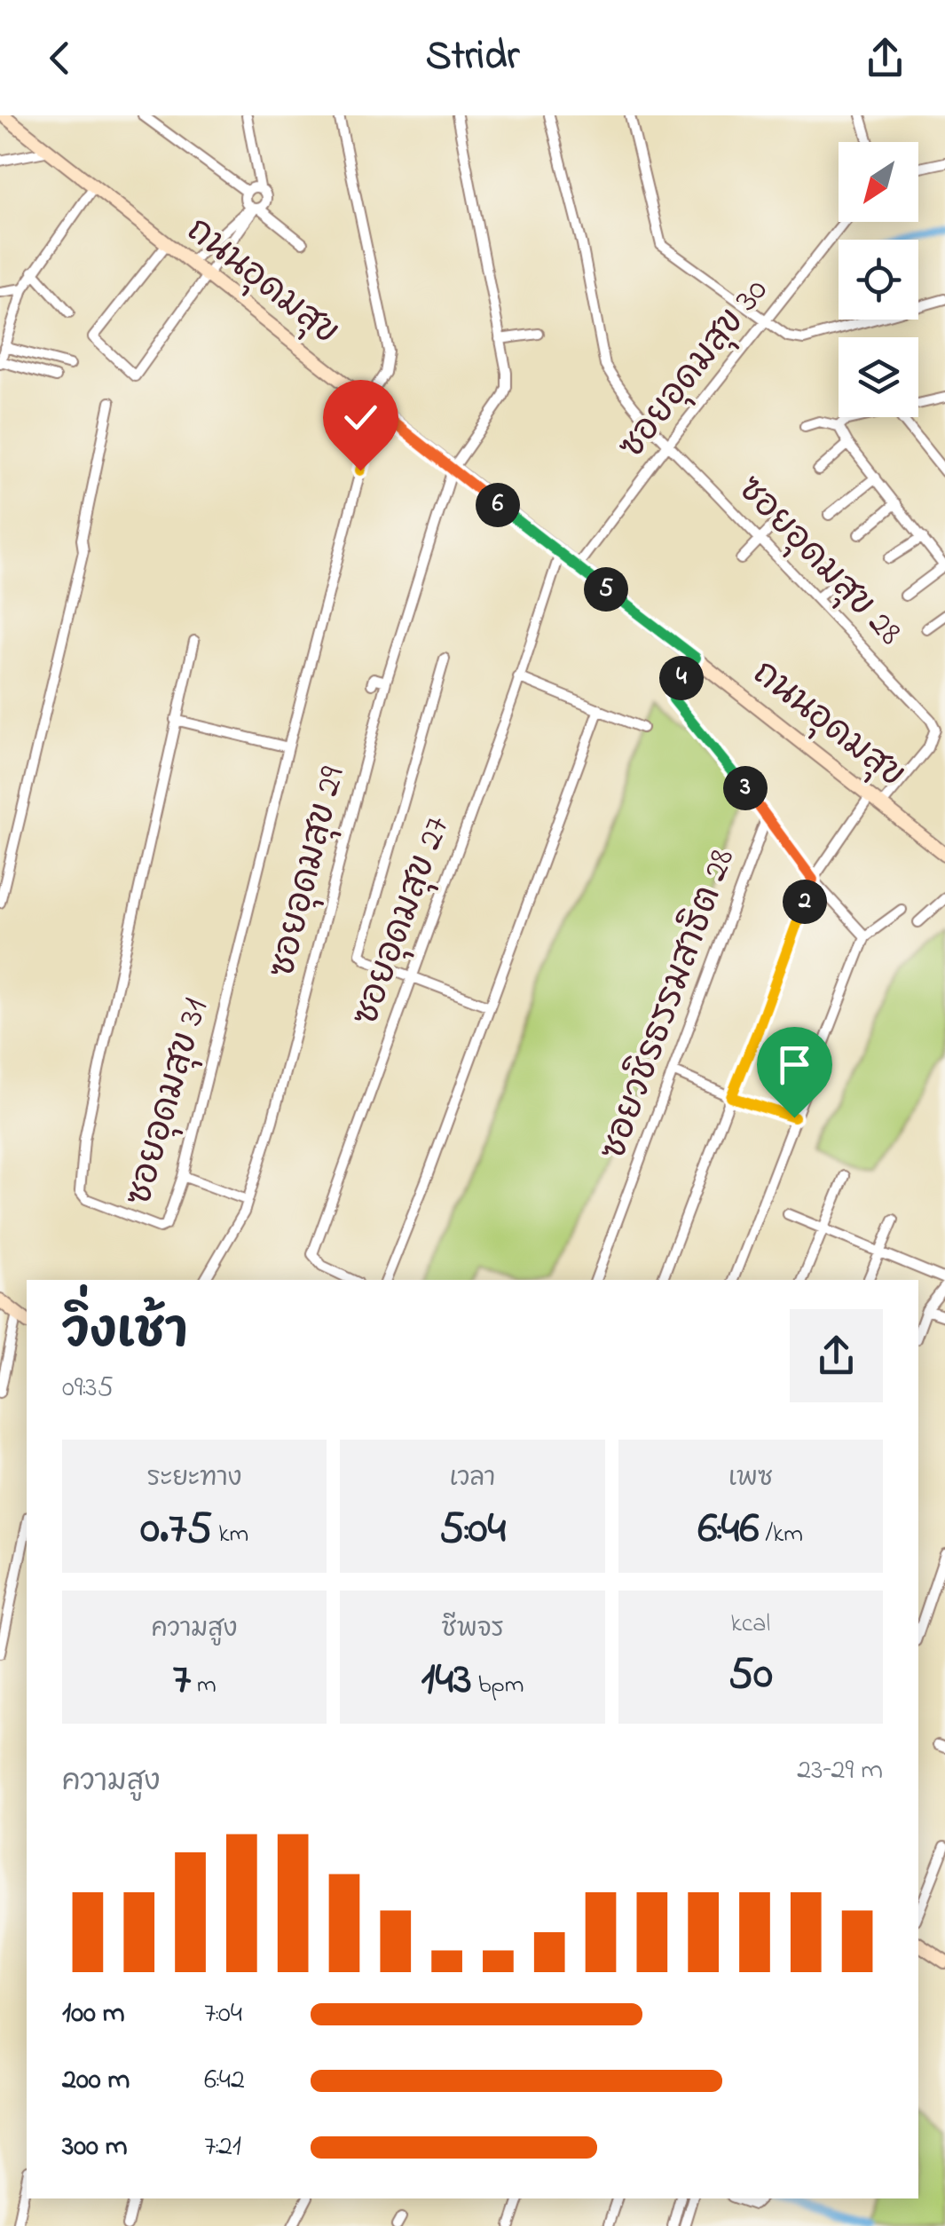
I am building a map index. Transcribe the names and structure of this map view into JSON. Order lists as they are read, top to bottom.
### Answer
{
  "streets": {
    "main road": ["ถนนอุดมสุข"],
    "street": [
      "ซอยอุดมสุข 30",
      "ซอยอุดมสุข 28",
      "ซอยอุดมสุข 29",
      "ซอยอุดมสุข 27",
      "ซอยวชิรธรรมสาธิต 28",
      "ซอยอุดมสุข 31"
    ]
  },
  "crossings": [
    ["ถนนอุดมสุข", "ซอยอุดมสุข 30"],
    ["ถนนอุดมสุข", "ซอยอุดมสุข 28"],
    ["ถนนอุดมสุข", "ซอยอุดมสุข 29"],
    ["ถนนอุดมสุข", "ซอยอุดมสุข 27"],
    ["ถนนอุดมสุข", "ซอยอุดมสุข 31"],
    ["ซอยอุดมสุข 30", "ซอยอุดมสุข 28"]
  ],
  "north": "bottom left",
  "page": {
    "header": "Stridr",
    "pins": [
      "6",
      "5",
      "4",
      "3",
      "2"
    ],
    "heading": ["วิ่งเช้า", "09:35"],
    "stats": [
      ["ระยะทาง", "0.75 km"],
      ["เวลา", "5:04"],
      ["เพซ", "6:46 /km"],
      ["ความสูง", "7 m"],
      ["ชีพจร", "143 bpm"],
      ["kcal", "50"]
    ],
    "chart": ["ความสูง", "23–29 m"],
    "list": [
      {
        "name": "100 m",
        "note": "7:04"
      },
      {
        "name": "200 m",
        "note": "6:42"
      },
      {
        "name": "300 m",
        "note": "7:21"
      }
    ]
  }
}
